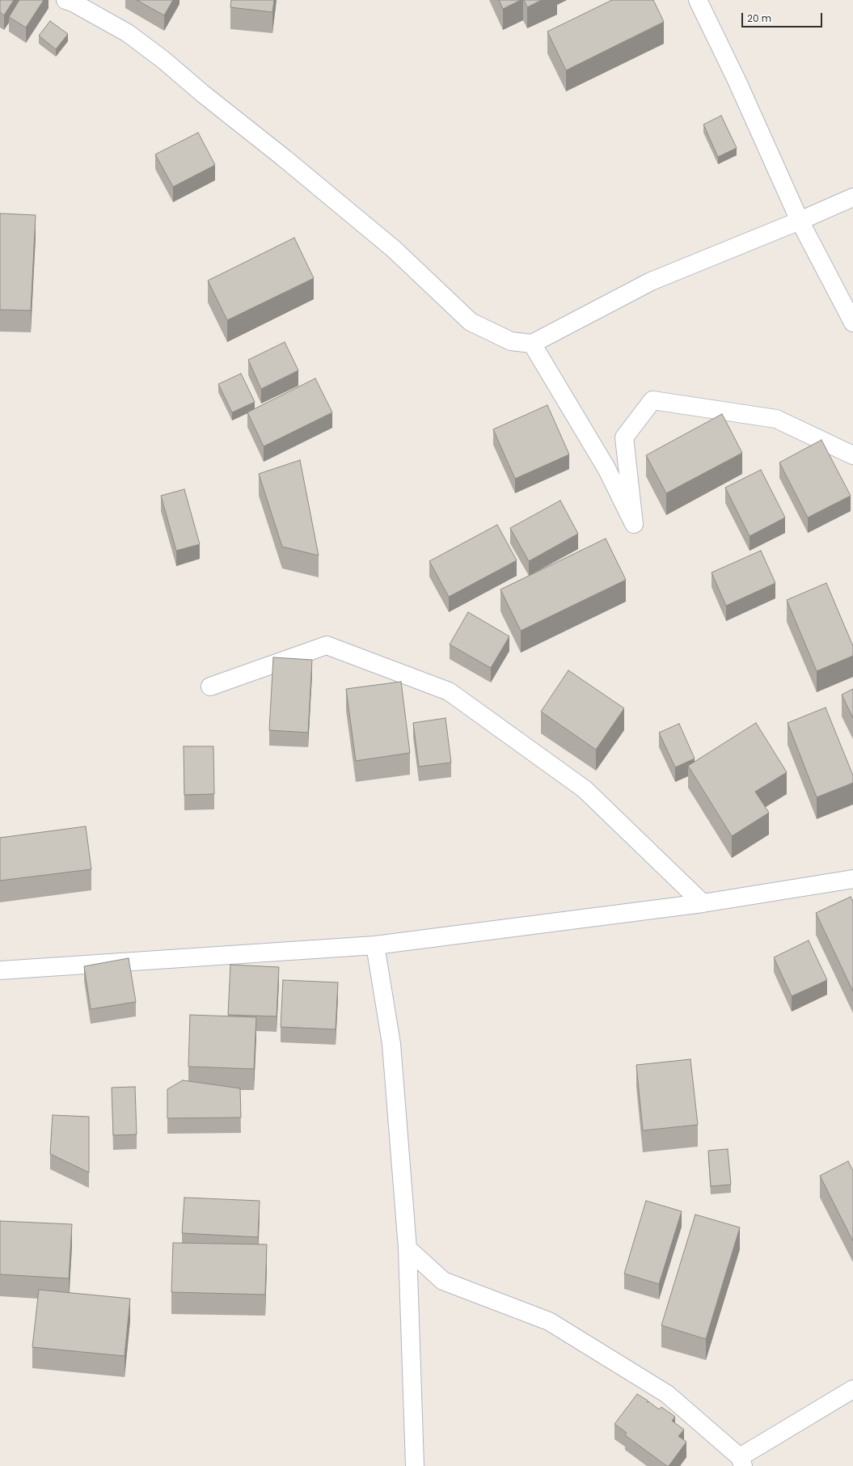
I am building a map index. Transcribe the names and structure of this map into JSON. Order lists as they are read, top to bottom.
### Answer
{
  "scale_bar": "20 m"
}
